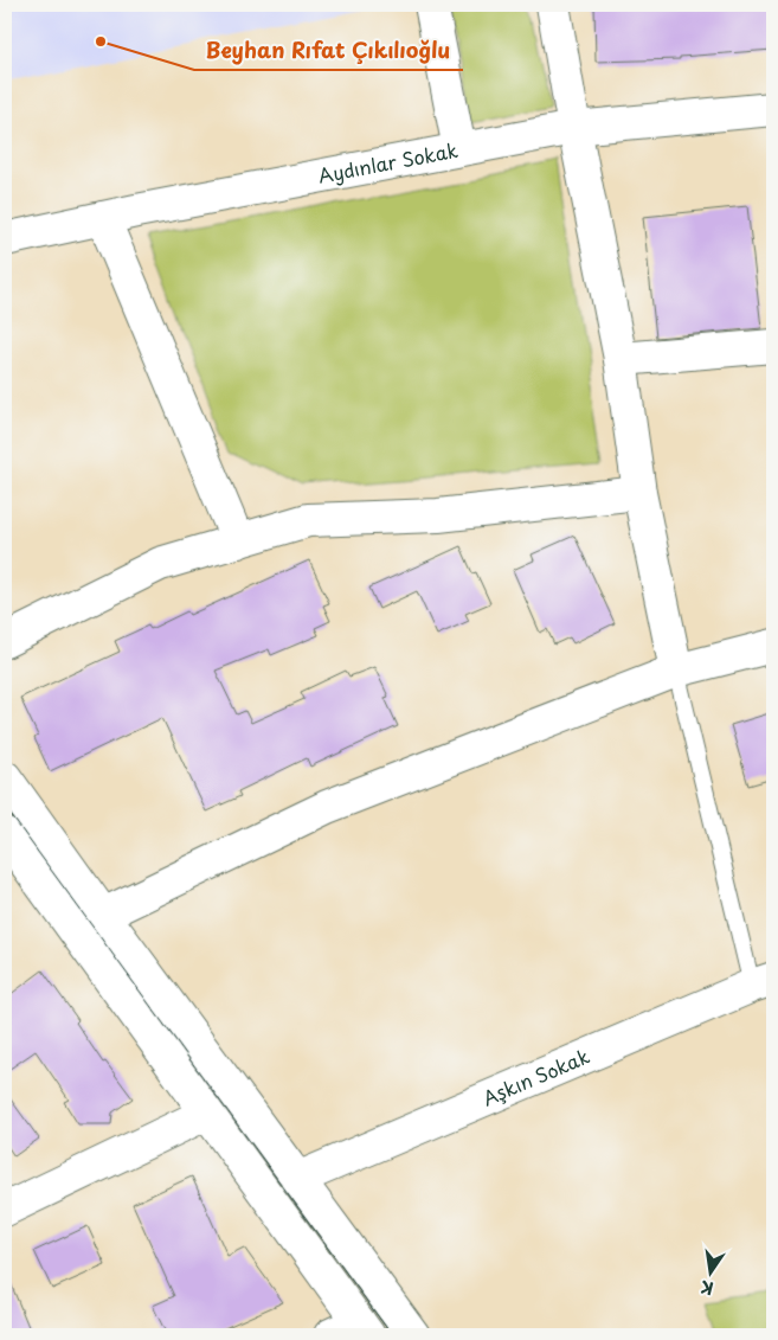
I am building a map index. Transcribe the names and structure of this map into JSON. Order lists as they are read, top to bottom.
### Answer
{
  "streets": {
    "street": ["Aydınlar Sokak", "Aşkın Sokak"]
  },
  "places": ["Beyhan Rıfat Çıkılıoğlu"],
  "north": "bottom"
}
